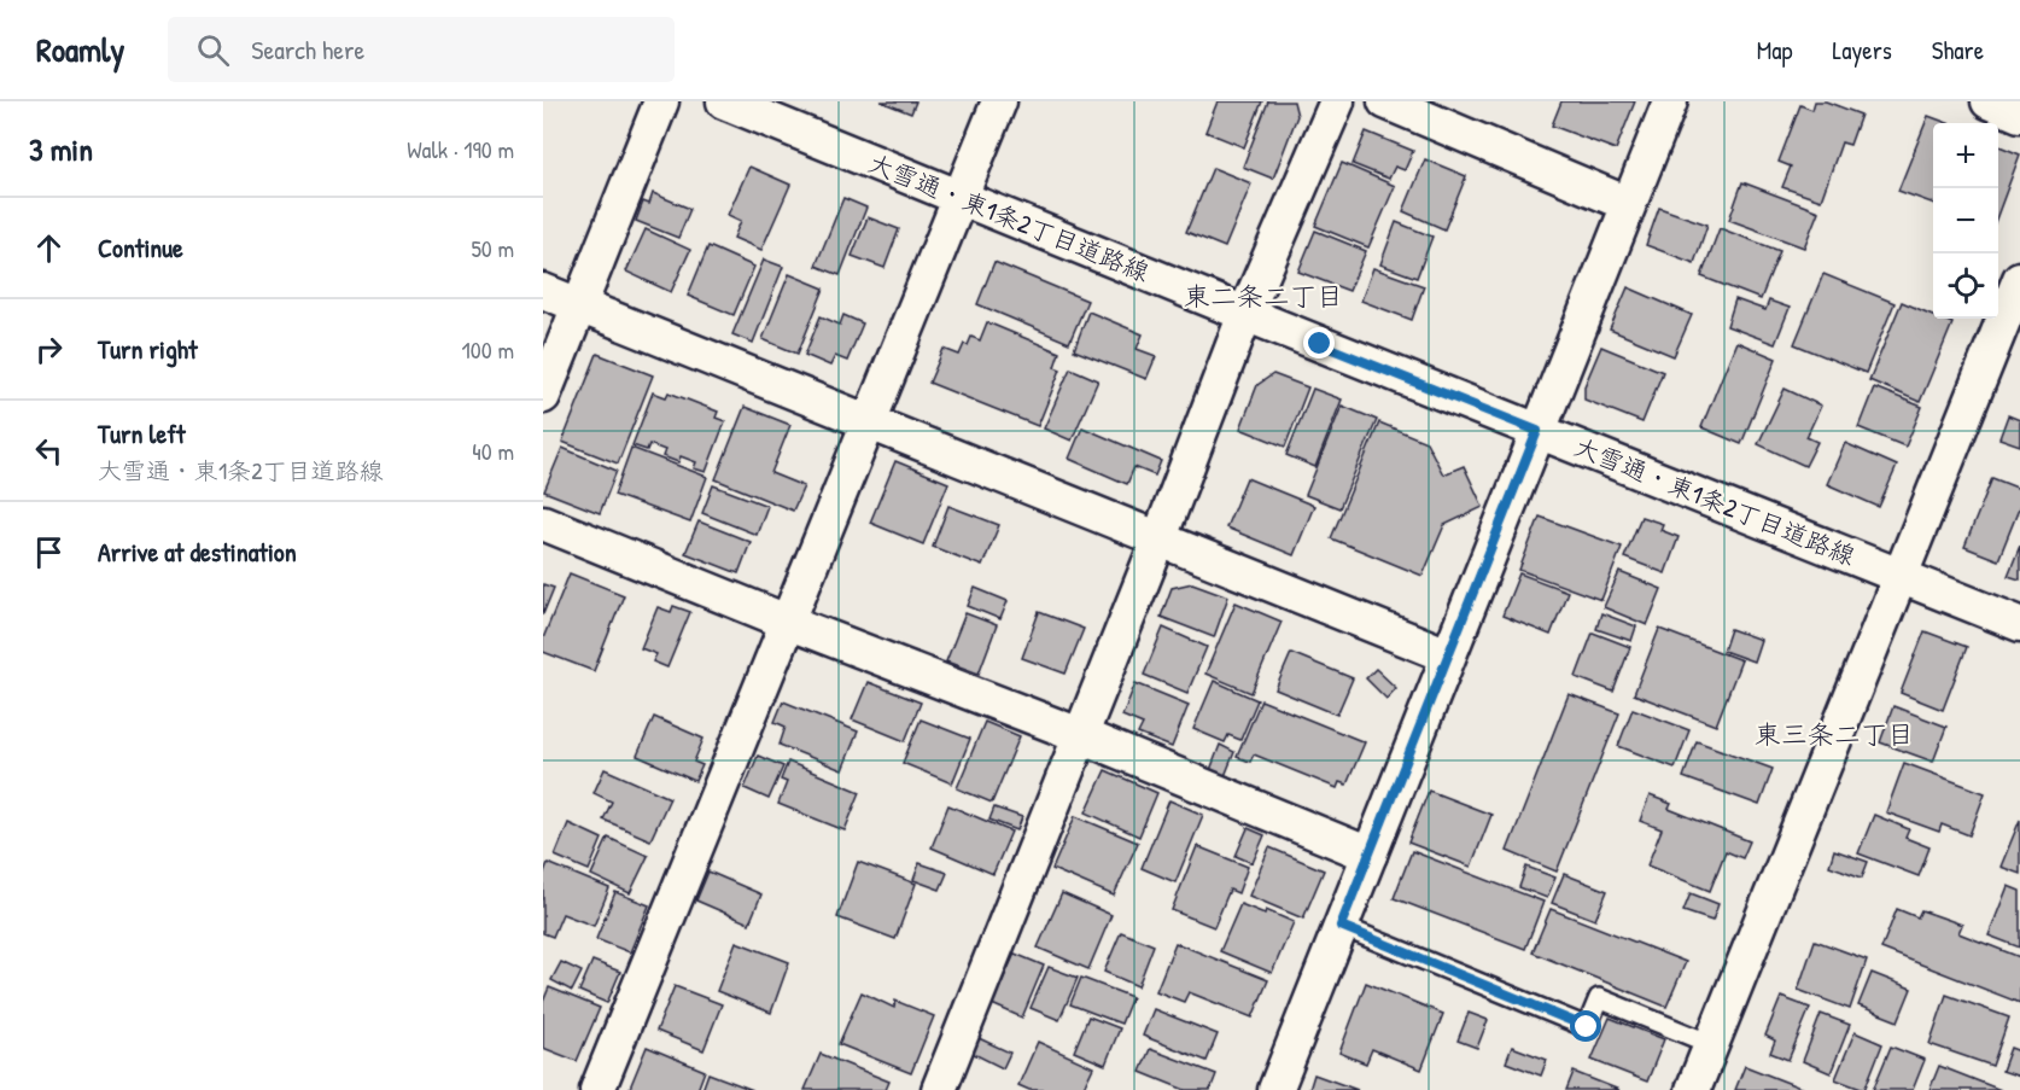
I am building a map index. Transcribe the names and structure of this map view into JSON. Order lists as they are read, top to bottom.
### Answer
{
  "streets": {
    "street": ["大雪通・東1条2丁目道路線"]
  },
  "districts": ["東二条二丁目", "東三条二丁目"],
  "page": {
    "header": "Roamly",
    "search": "Search here",
    "nav": ["Map", "Layers", "Share"],
    "heading": ["3 min", "Walk · 190 m"],
    "map_buttons": ["+", "−"],
    "list": [
      ["Continue", "50 m"],
      ["Turn right", "100 m"],
      ["Turn left", "大雪通・東1条2丁目道路線", "40 m"],
      "Arrive at destination"
    ]
  }
}
